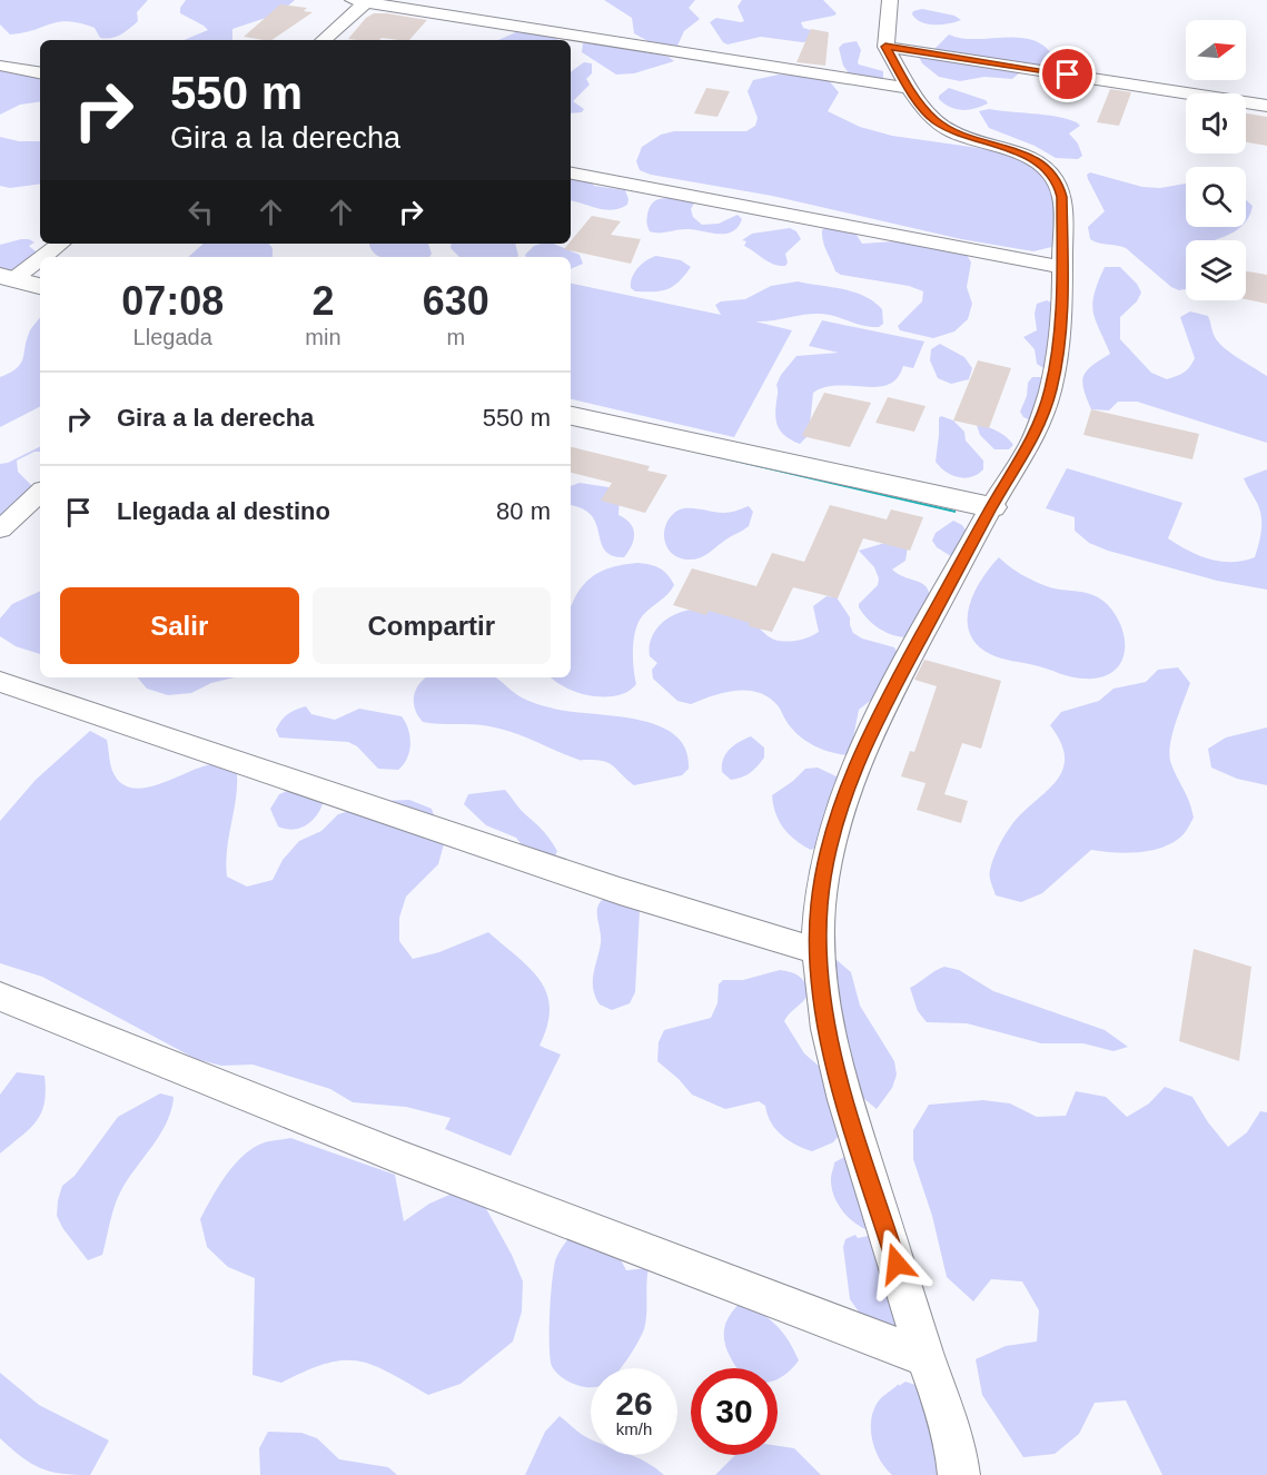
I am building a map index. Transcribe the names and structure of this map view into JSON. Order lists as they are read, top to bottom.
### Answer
{
  "north": "right",
  "page": {
    "turn": ["550 m", "Gira a la derecha"],
    "eta": [
      "07:08",
      "Llegada",
      "2",
      "min",
      "630",
      "m"
    ],
    "list": [
      {
        "name": "Gira a la derecha",
        "value": "550 m"
      },
      {
        "name": "Llegada al destino",
        "value": "80 m"
      }
    ],
    "buttons": ["Salir", "Compartir"],
    "speed": "26 km/h",
    "limit": "30"
  }
}
